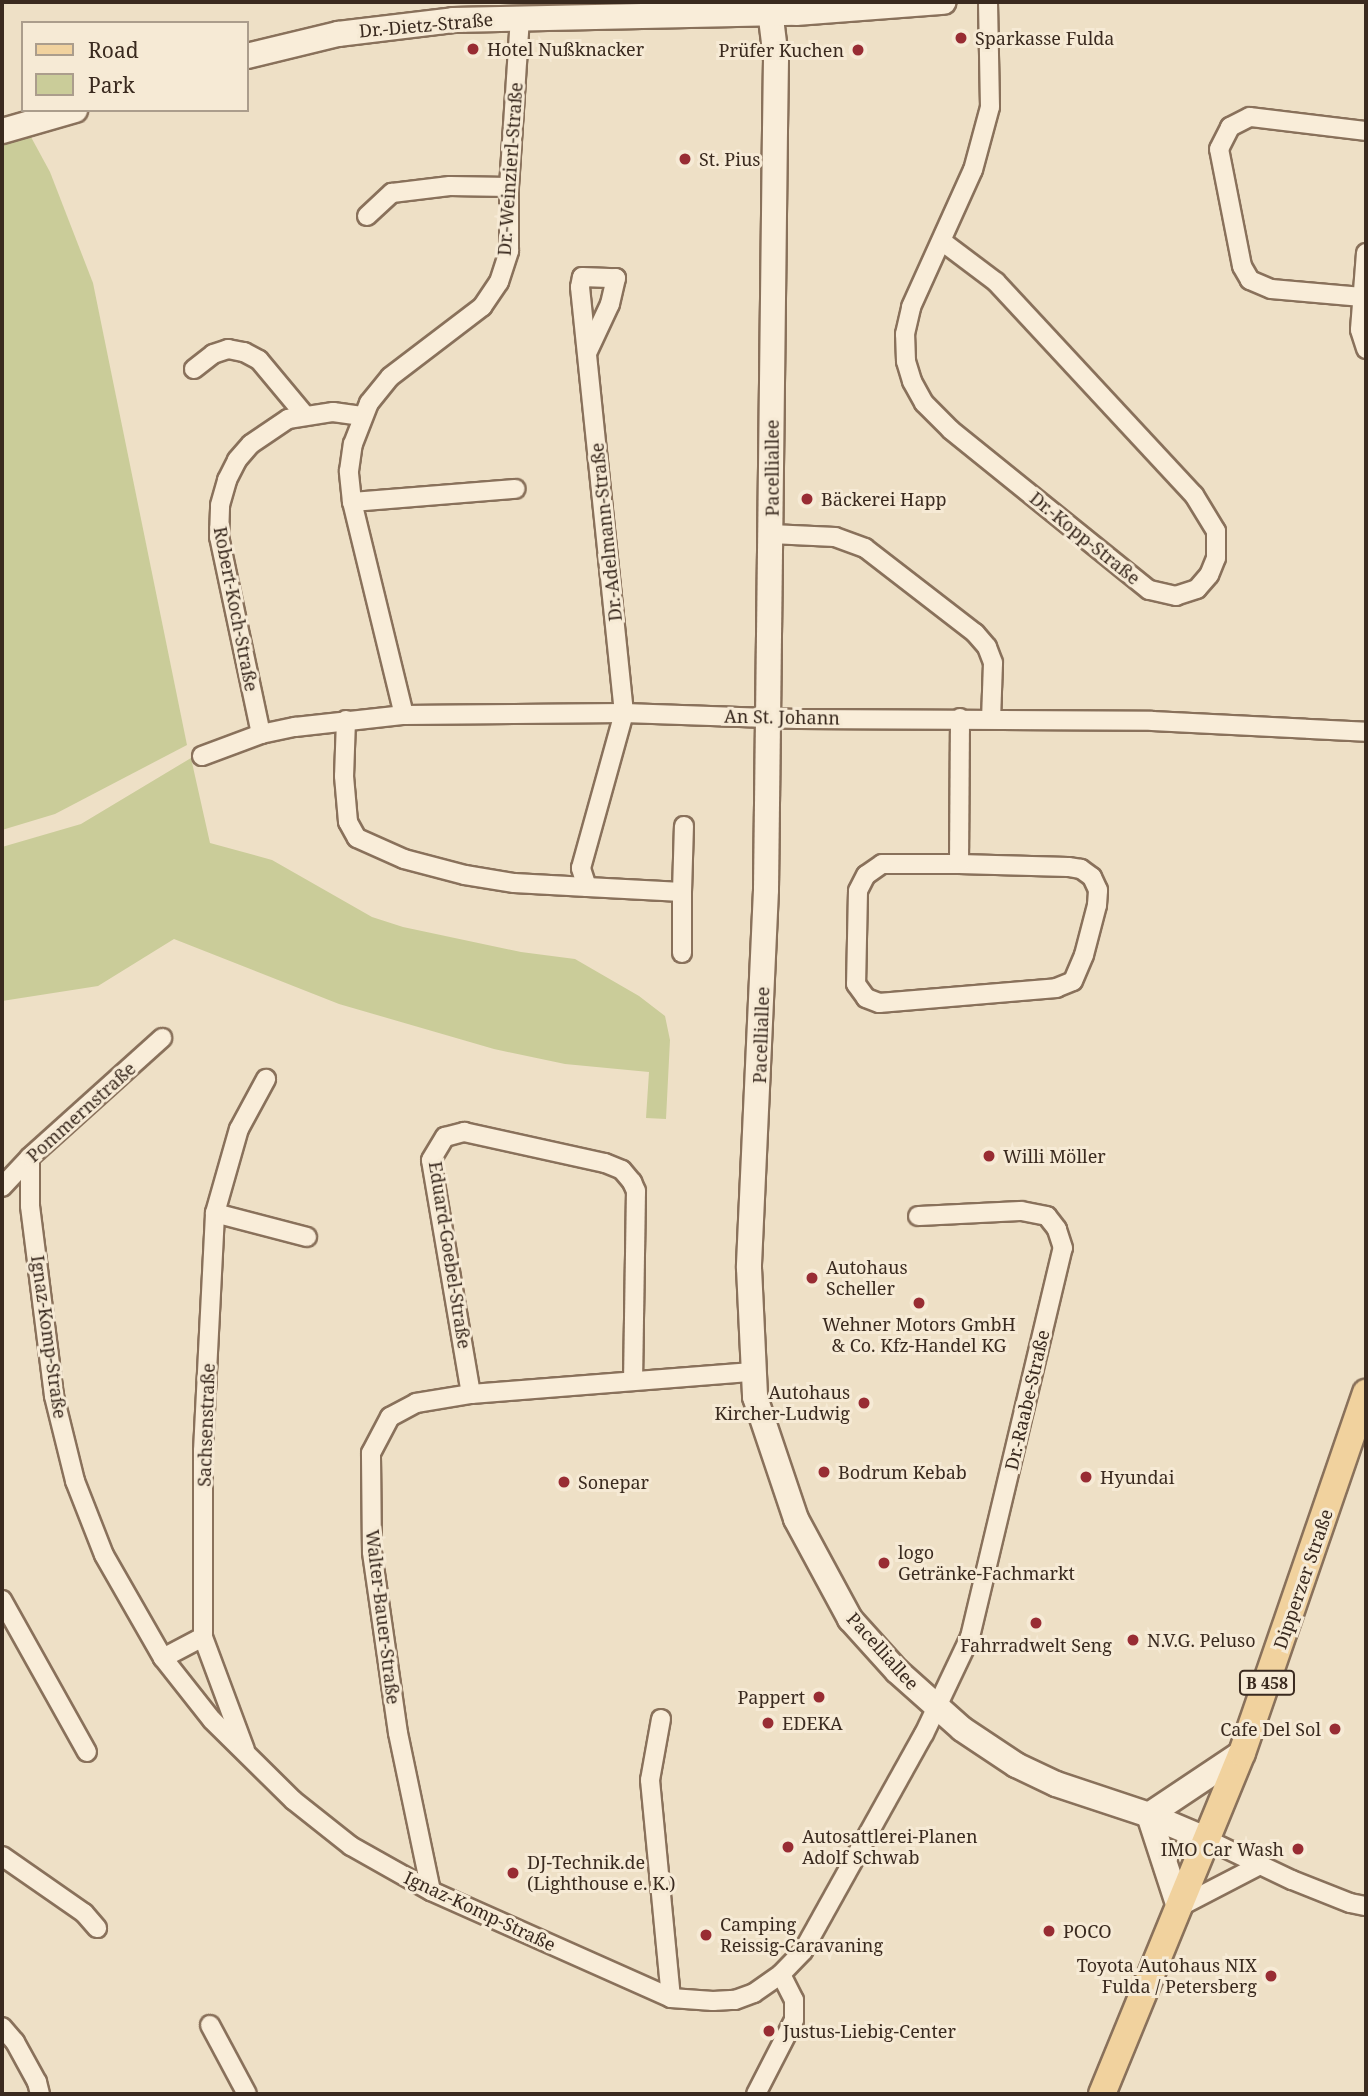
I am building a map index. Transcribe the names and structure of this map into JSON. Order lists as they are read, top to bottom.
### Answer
{
  "streets": {
    "main road": [
      "Dr.-Dietz-Straße",
      "Pacelliallee",
      "Dipperzer Straße",
      "B 458"
    ],
    "street": [
      "Dr.-Weinzierl-Straße",
      "Dr.-Adelmann-Straße",
      "Dr.-Kopp-Straße",
      "Robert-Koch-Straße",
      "An St. Johann",
      "Pommernstraße",
      "Eduard-Goebel-Straße",
      "Ignaz-Komp-Straße",
      "Dr.-Raabe-Straße",
      "Sachsenstraße",
      "Walter-Bauer-Straße"
    ]
  },
  "crossings": [
    ["Dr.-Dietz-Straße", "Dr.-Weinzierl-Straße"],
    ["Dr.-Dietz-Straße", "Pacelliallee"],
    ["Dr.-Weinzierl-Straße", "Robert-Koch-Straße"],
    ["Dr.-Weinzierl-Straße", "An St. Johann"],
    ["Pacelliallee", "An St. Johann"],
    ["Pacelliallee", "Ignaz-Komp-Straße"],
    ["Pacelliallee", "Dr.-Raabe-Straße"],
    ["Pacelliallee", "Dipperzer Straße"],
    ["Pacelliallee", "Walter-Bauer-Straße"],
    ["Dr.-Adelmann-Straße", "An St. Johann"],
    ["Robert-Koch-Straße", "An St. Johann"],
    ["Pommernstraße", "Ignaz-Komp-Straße"],
    ["Eduard-Goebel-Straße", "Walter-Bauer-Straße"],
    ["Ignaz-Komp-Straße", "Dr.-Raabe-Straße"],
    ["Ignaz-Komp-Straße", "Sachsenstraße"],
    ["Ignaz-Komp-Straße", "Walter-Bauer-Straße"]
  ],
  "places": [
    "Sparkasse Fulda",
    "Hotel Nußknacker",
    "Prüfer Kuchen",
    "St. Pius",
    "Bäckerei Happ",
    "Willi Möller",
    "Autohaus Scheller",
    "Wehner Motors GmbH & Co. Kfz-Handel KG",
    "Autohaus Kircher-Ludwig",
    "Bodrum Kebab",
    "Hyundai",
    "Sonepar",
    "logo Getränke-Fachmarkt",
    "Fahrradwelt Seng",
    "N.V.G. Peluso",
    "Pappert",
    "EDEKA",
    "Cafe Del Sol",
    "Autosattlerei-Planen Adolf Schwab",
    "IMO Car Wash",
    "DJ-Technik.de (Lighthouse e. K.)",
    "POCO",
    "Camping Reissig-Caravaning",
    "Toyota Autohaus NIX Fulda / Petersberg",
    "Justus-Liebig-Center"
  ],
  "legend": ["Road", "Park"]
}
